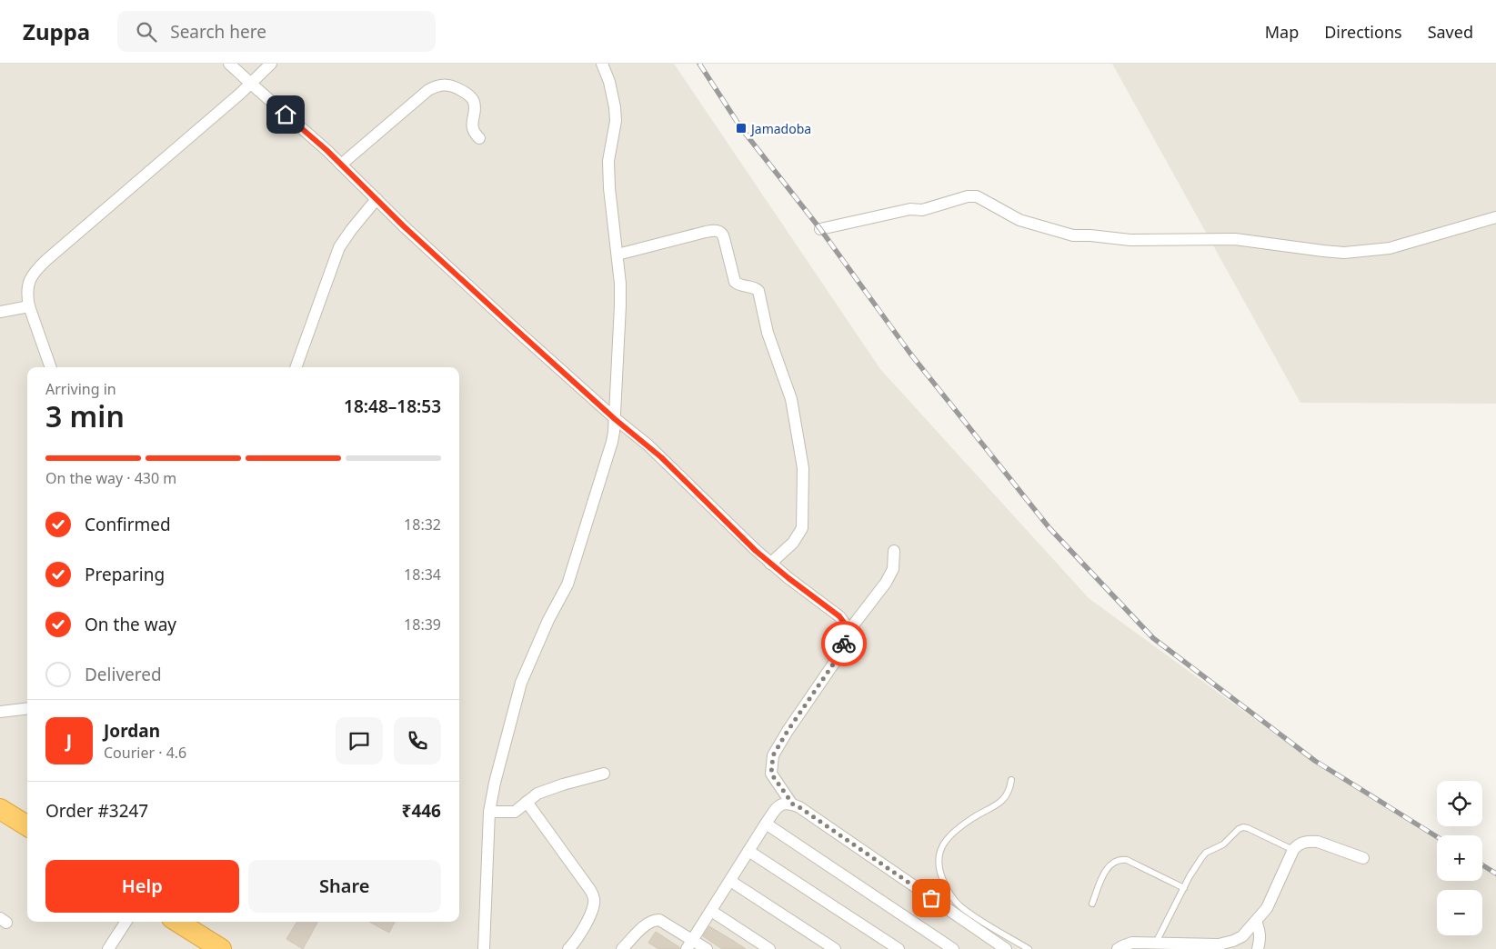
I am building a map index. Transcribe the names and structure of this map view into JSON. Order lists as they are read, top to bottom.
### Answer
{
  "places": {
    "transit": ["Jamadoba"]
  },
  "page": {
    "header": "Zuppa",
    "search": "Search here",
    "nav": ["Map", "Directions", "Saved"],
    "heading": ["3 min", "Arriving in", "18:48–18:53"],
    "panel": [
      "Jordan",
      "Courier · 4.6",
      "Order #3247",
      "₹446"
    ],
    "bar": "On the way · 430 m",
    "list": [
      ["Confirmed", "18:32"],
      ["Preparing", "18:34"],
      ["On the way", "18:39"],
      "Delivered"
    ],
    "round": "J",
    "map_buttons": ["+", "−"],
    "buttons": ["Help", "Share"]
  }
}
